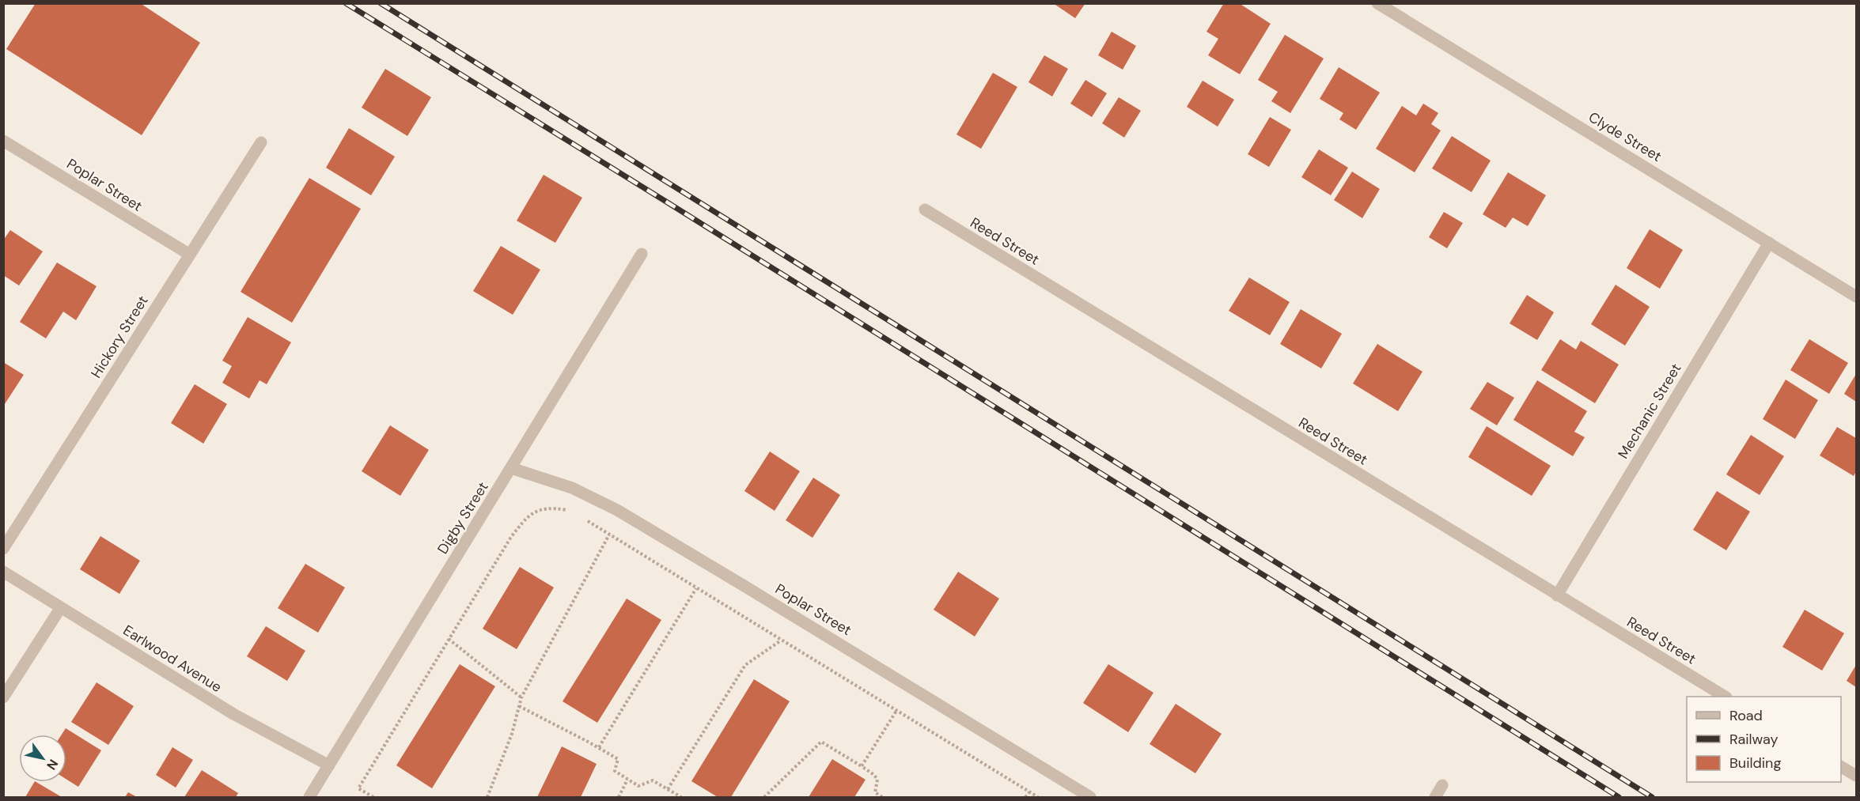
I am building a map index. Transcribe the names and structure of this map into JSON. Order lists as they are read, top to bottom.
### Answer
{
  "streets": {
    "street": [
      "Clyde Street",
      "Poplar Street",
      "Reed Street",
      "Hickory Street",
      "Mechanic Street",
      "Digby Street",
      "Earlwood Avenue"
    ]
  },
  "crossings": [
    ["Clyde Street", "Mechanic Street"],
    ["Poplar Street", "Hickory Street"],
    ["Poplar Street", "Digby Street"],
    ["Reed Street", "Mechanic Street"],
    ["Digby Street", "Earlwood Avenue"]
  ],
  "legend": ["Road", "Railway", "Building"],
  "north": "bottom right"
}
